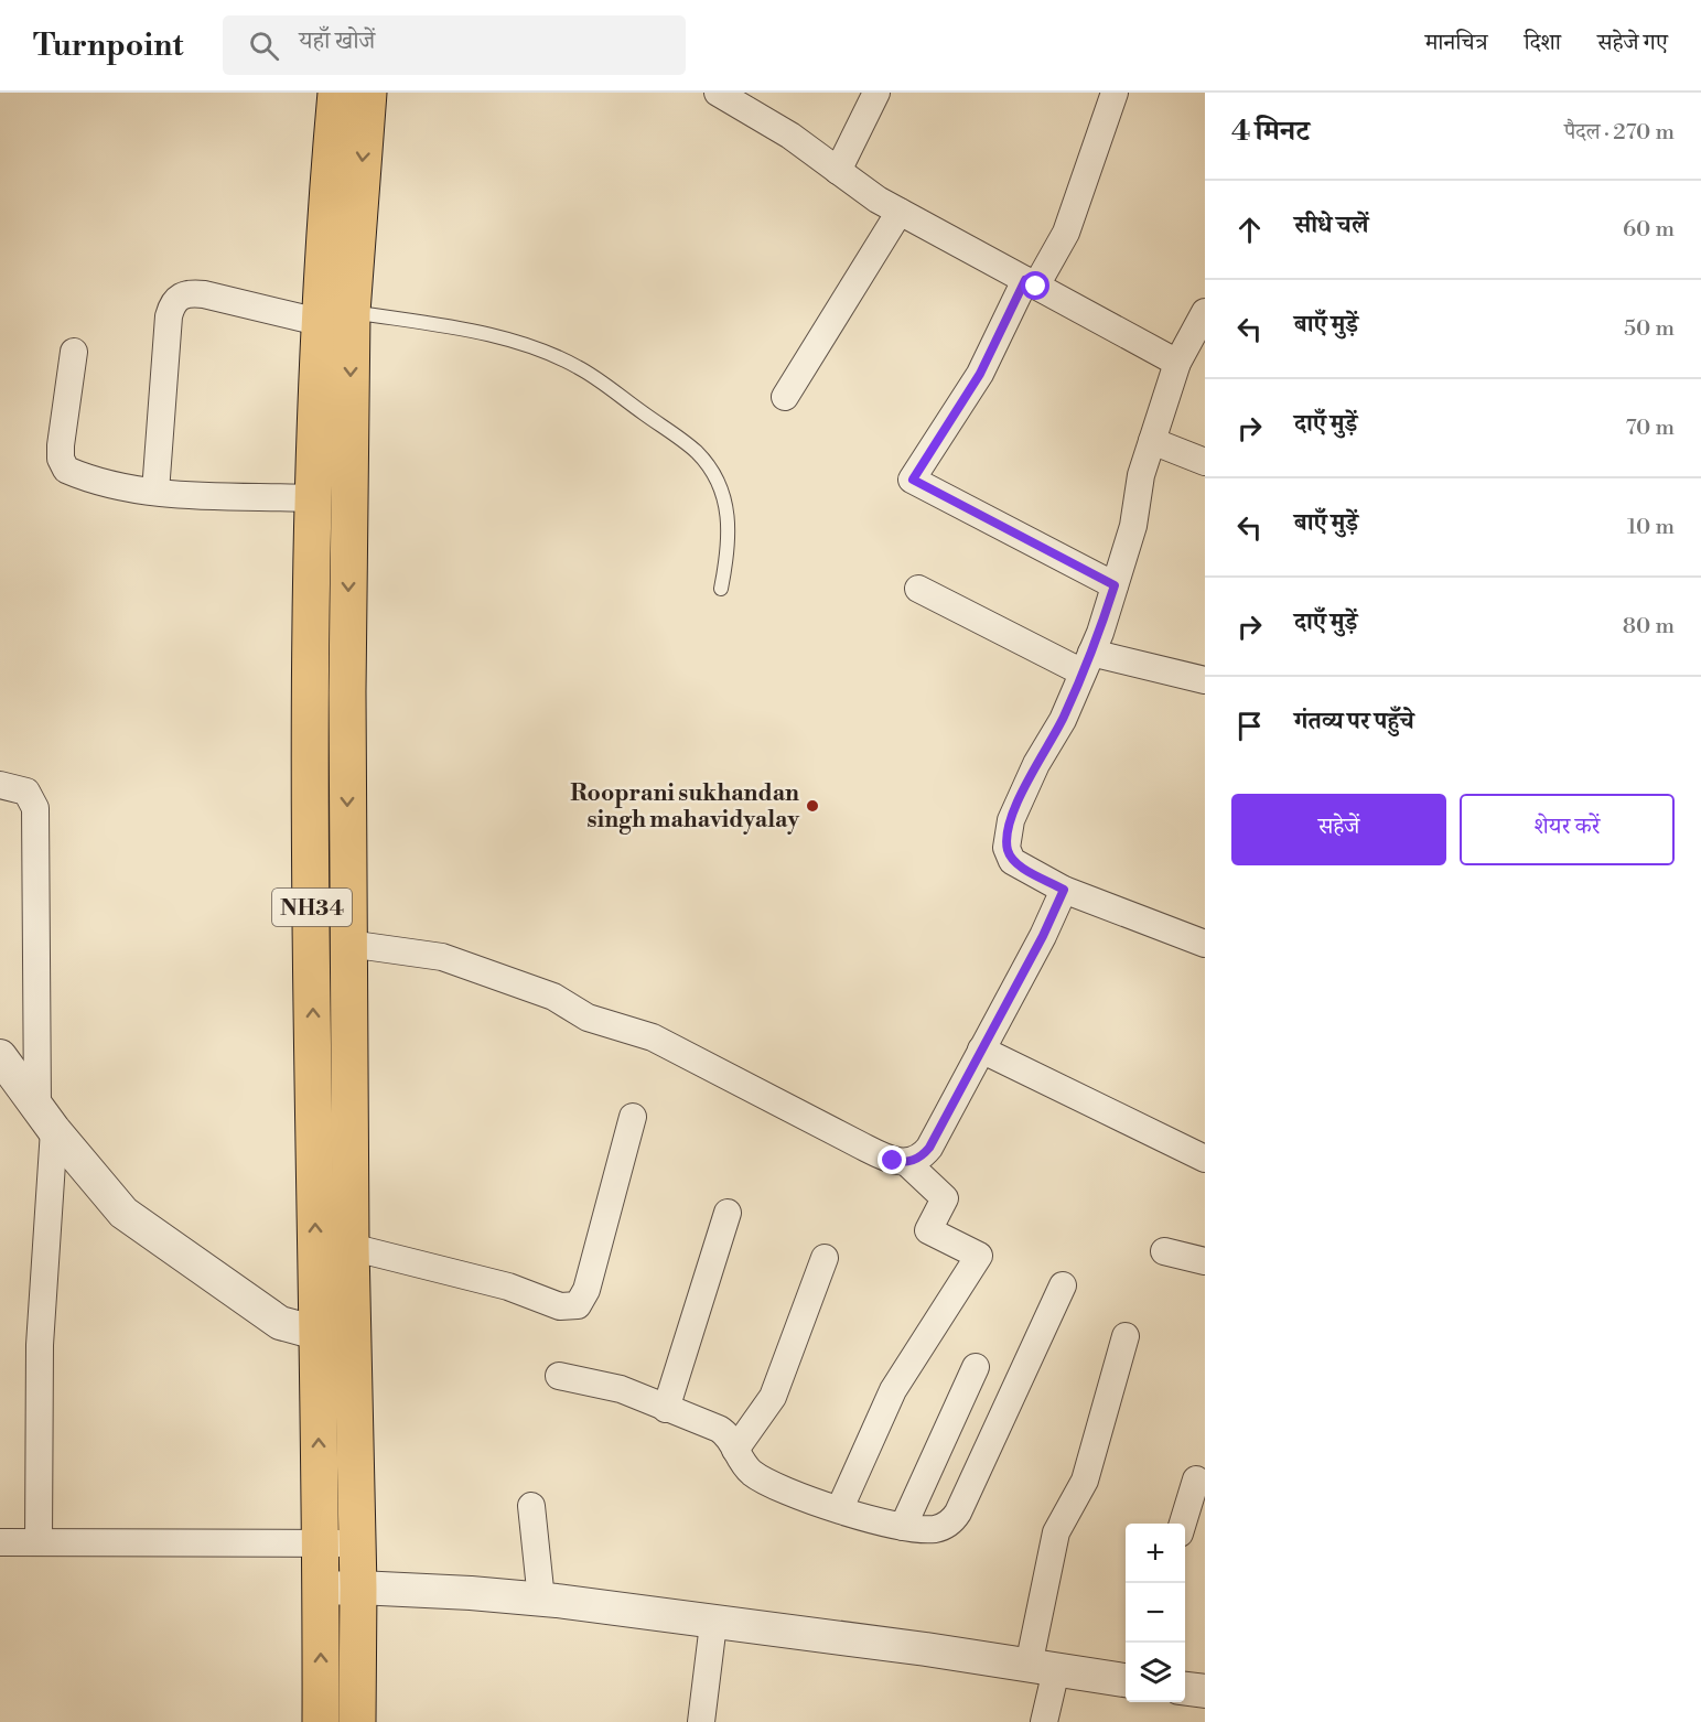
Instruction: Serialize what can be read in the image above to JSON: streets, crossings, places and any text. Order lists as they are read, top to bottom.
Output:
{
  "streets": {
    "highway": ["NH34"]
  },
  "places": ["Rooprani sukhandan singh mahavidyalay"],
  "page": {
    "header": "Turnpoint",
    "search": "यहाँ खोजें",
    "nav": ["मानचित्र", "दिशा", "सहेजे गए"],
    "heading": ["4 मिनट", "पैदल · 270 m"],
    "list": [
      ["सीधे चलें", "60 m"],
      ["बाएँ मुड़ें", "50 m"],
      ["दाएँ मुड़ें", "70 m"],
      ["बाएँ मुड़ें", "10 m"],
      ["दाएँ मुड़ें", "80 m"],
      "गंतव्य पर पहुँचे"
    ],
    "buttons": ["सहेजें", "शेयर करें"],
    "map_buttons": ["+", "−"]
  }
}
